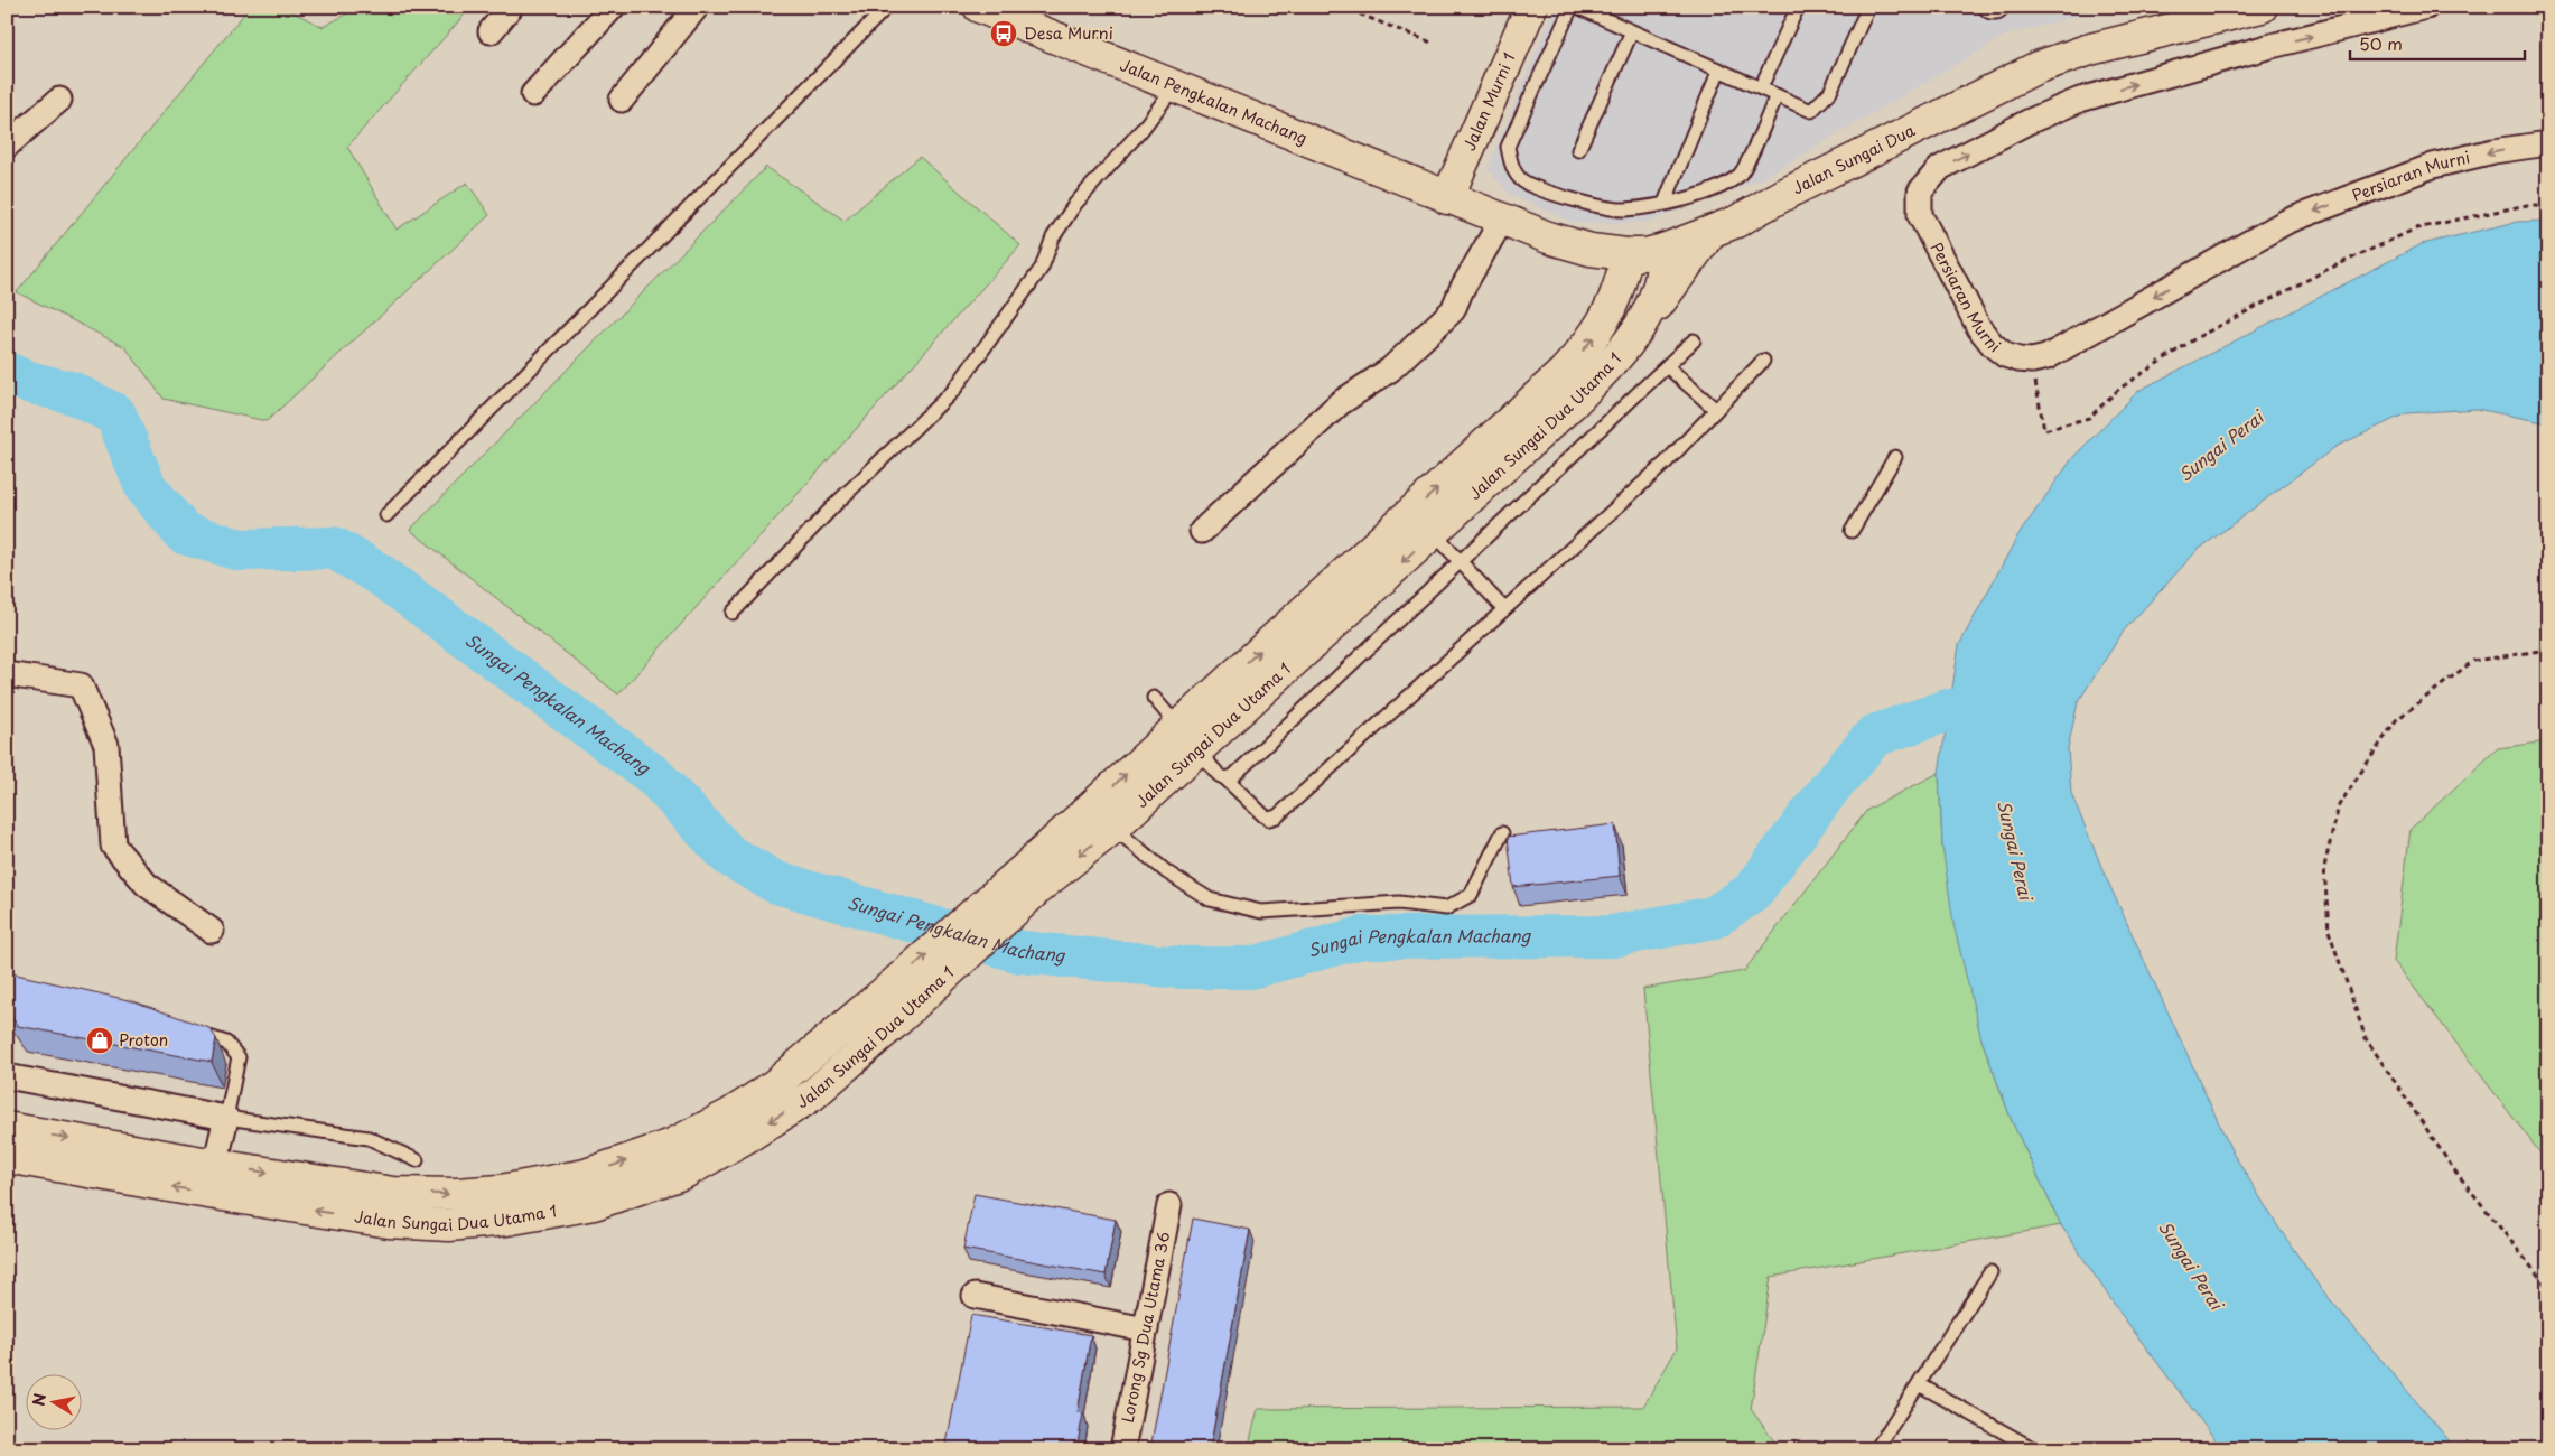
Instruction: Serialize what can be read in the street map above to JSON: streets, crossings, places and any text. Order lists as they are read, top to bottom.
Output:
{
  "streets": {
    "street": [
      "Jalan Pengkalan Machang",
      "Jalan Murni 1",
      "Jalan Sungai Dua",
      "Persiaran Murni",
      "Jalan Sungai Dua Utama 1",
      "Lorong Sg Dua Utama 36"
    ]
  },
  "crossings": [
    ["Jalan Pengkalan Machang", "Jalan Murni 1"],
    ["Jalan Pengkalan Machang", "Jalan Sungai Dua"],
    ["Jalan Murni 1", "Jalan Sungai Dua"],
    ["Jalan Sungai Dua", "Jalan Sungai Dua Utama 1"]
  ],
  "water": ["Sungai Perai", "Sungai Pengkalan Machang"],
  "places": {
    "bus stop": ["Desa Murni"],
    "shop": ["Proton"]
  },
  "scale_bar": "50 m",
  "north": "left"
}
